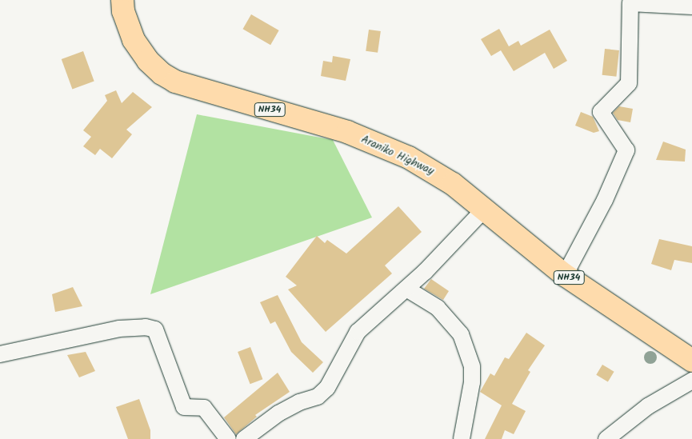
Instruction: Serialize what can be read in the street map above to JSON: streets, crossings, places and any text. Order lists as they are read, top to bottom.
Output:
{
  "streets": {
    "highway": ["NH34", "Araniko Highway"]
  }
}
